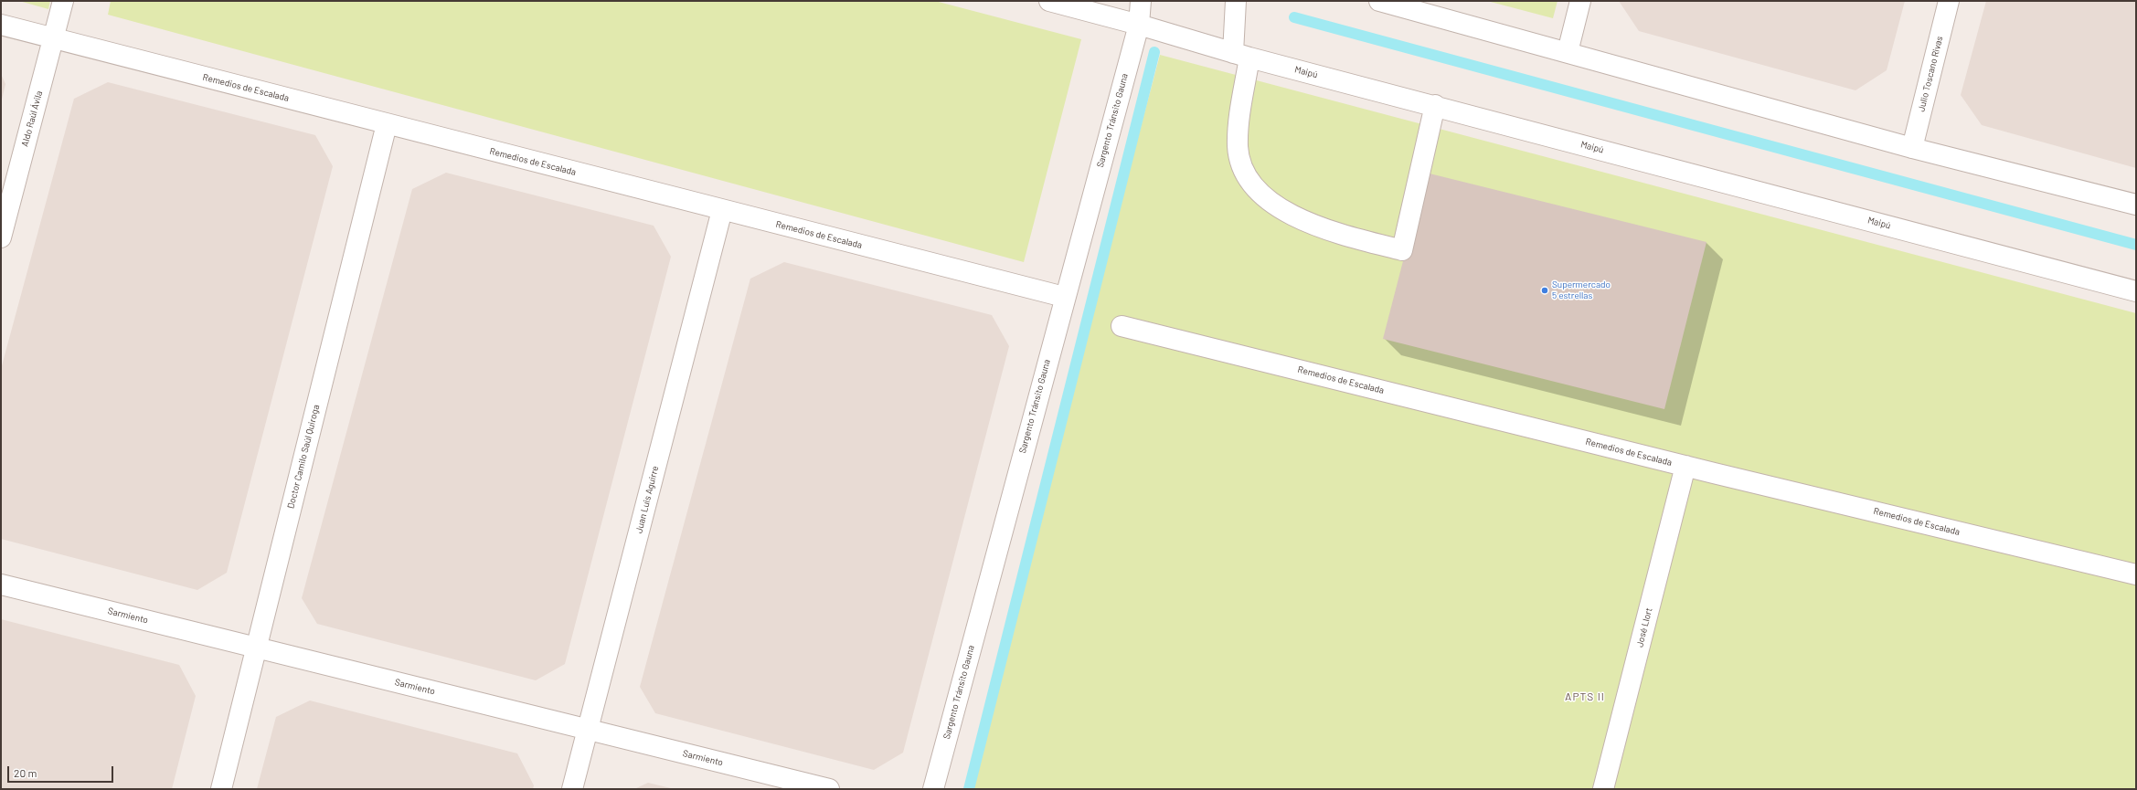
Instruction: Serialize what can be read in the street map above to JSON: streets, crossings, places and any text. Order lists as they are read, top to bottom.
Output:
{
  "streets": {
    "street": [
      "Maipú",
      "Julio Toscano Rivas",
      "Remedios de Escalada",
      "Aldo Raúl Ávila",
      "Sargento Tránsito Gauna",
      "Doctor Camilo Saúl Quiroga",
      "Juan Luis Aguirre",
      "Sarmiento",
      "José Llort"
    ]
  },
  "crossings": [
    ["Maipú", "Sargento Tránsito Gauna"],
    ["Remedios de Escalada", "Aldo Raúl Ávila"],
    ["Remedios de Escalada", "Sargento Tránsito Gauna"],
    ["Remedios de Escalada", "Doctor Camilo Saúl Quiroga"],
    ["Remedios de Escalada", "Juan Luis Aguirre"],
    ["Remedios de Escalada", "José Llort"],
    ["Doctor Camilo Saúl Quiroga", "Sarmiento"],
    ["Juan Luis Aguirre", "Sarmiento"]
  ],
  "districts": ["APTS II"],
  "places": ["Supermercado 5 estrellas"],
  "scale_bar": "20 m"
}
